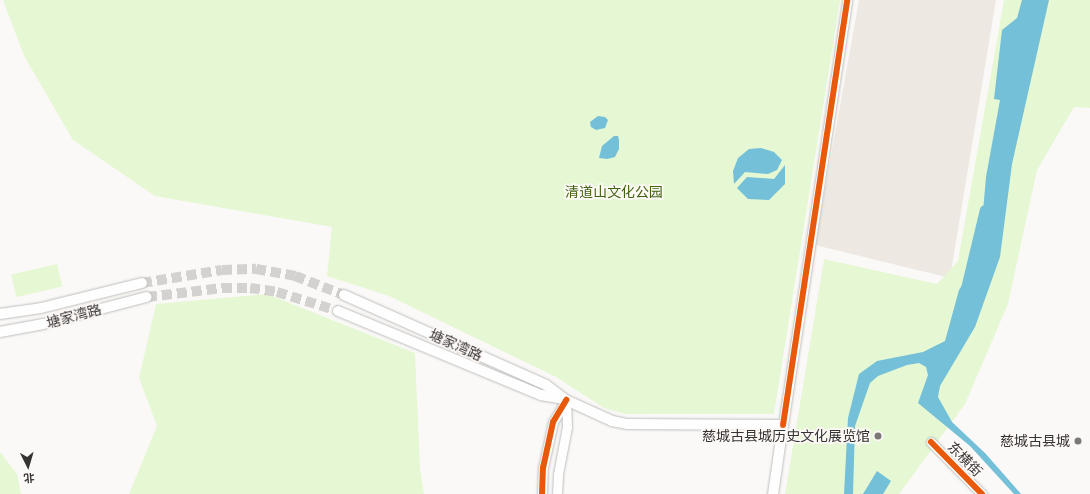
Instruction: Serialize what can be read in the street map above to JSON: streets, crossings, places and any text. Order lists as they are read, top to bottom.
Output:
{
  "streets": {
    "main road": ["塘家湾路"],
    "street": ["东横街"]
  },
  "parks": ["清道山文化公园"],
  "places": ["慈城古县城历史文化展览馆", "慈城古县城"],
  "north": "bottom"
}
